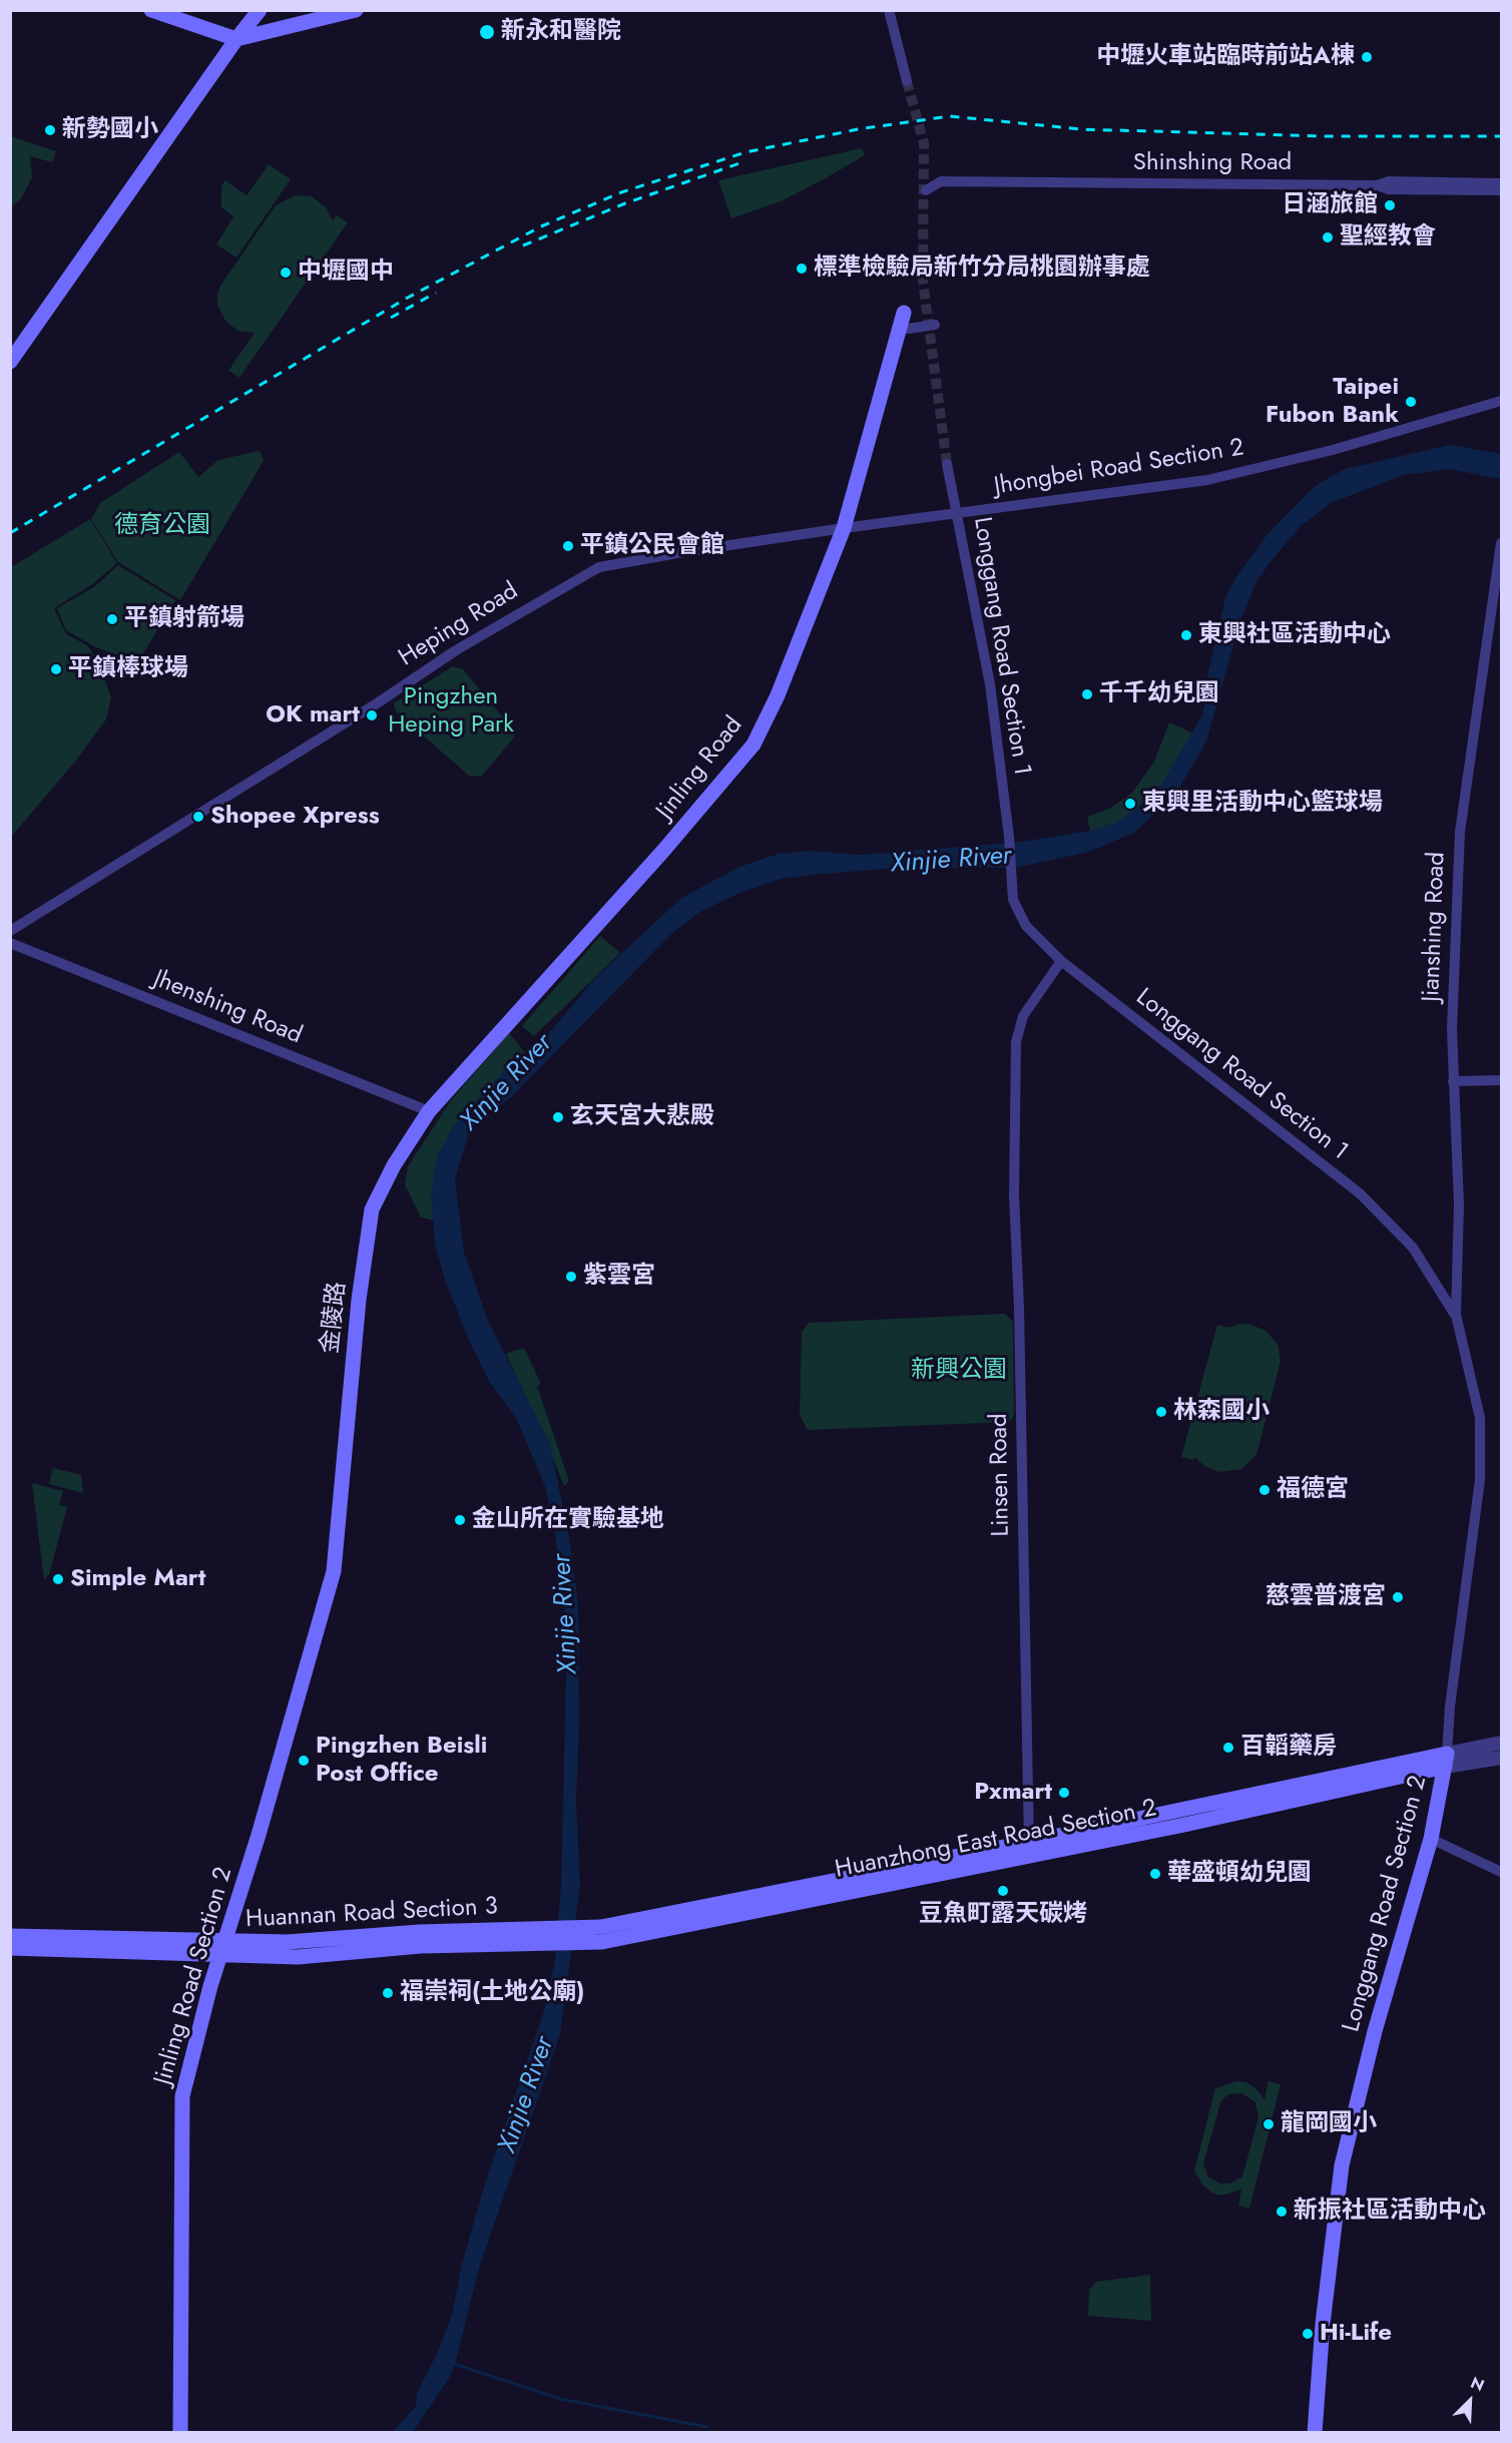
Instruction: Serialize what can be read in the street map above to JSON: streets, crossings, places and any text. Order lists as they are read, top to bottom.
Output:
{
  "streets": {
    "main road": [
      "Jinling Road",
      "金陵路",
      "Huanzhong East Road Section 2",
      "Longgang Road Section 2",
      "Huannan Road Section 3",
      "Jinling Road Section 2"
    ],
    "street": [
      "Shinshing Road",
      "Jhongbei Road Section 2",
      "Heping Road",
      "Longgang Road Section 1",
      "Jianshing Road",
      "Jhenshing Road",
      "Linsen Road"
    ]
  },
  "crossings": [
    ["Jhongbei Road Section 2", "Heping Road"],
    ["Jhongbei Road Section 2", "Longgang Road Section 1"],
    ["Jhongbei Road Section 2", "Jinling Road"],
    ["Heping Road", "Jinling Road"],
    ["Longgang Road Section 1", "Jianshing Road"],
    ["Longgang Road Section 1", "Linsen Road"],
    ["Longgang Road Section 1", "Longgang Road Section 2"],
    ["Jinling Road", "Jhenshing Road"],
    ["Jinling Road", "金陵路"],
    ["Jianshing Road", "Longgang Road Section 2"],
    ["Jhenshing Road", "金陵路"],
    ["金陵路", "Jinling Road Section 2"],
    ["Linsen Road", "Huanzhong East Road Section 2"],
    ["Huanzhong East Road Section 2", "Longgang Road Section 2"],
    ["Huanzhong East Road Section 2", "Huannan Road Section 3"],
    ["Huannan Road Section 3", "Jinling Road Section 2"]
  ],
  "water": ["Xinjie River"],
  "parks": ["德育公園", "Pingzhen Heping Park", "新興公園"],
  "places": [
    "新永和醫院",
    "中壢火車站臨時前站A棟",
    "新勢國小",
    "日涵旅館",
    "聖經教會",
    "標準檢驗局新竹分局桃園辦事處",
    "中壢國中",
    "Taipei Fubon Bank",
    "平鎮公民會館",
    "平鎮射箭場",
    "東興社區活動中心",
    "平鎮棒球場",
    "千千幼兒園",
    "OK mart",
    "東興里活動中心籃球場",
    "Shopee Xpress",
    "玄天宮大悲殿",
    "紫雲宮",
    "林森國小",
    "福德宮",
    "金山所在實驗基地",
    "Simple Mart",
    "慈雲普渡宮",
    "百韜藥房",
    "Pingzhen Beisli Post Office",
    "Pxmart",
    "華盛頓幼兒園",
    "豆魚町露天碳烤",
    "福崇祠(土地公廟)",
    "龍岡國小",
    "新振社區活動中心",
    "Hi-Life"
  ],
  "north": "top right"
}
